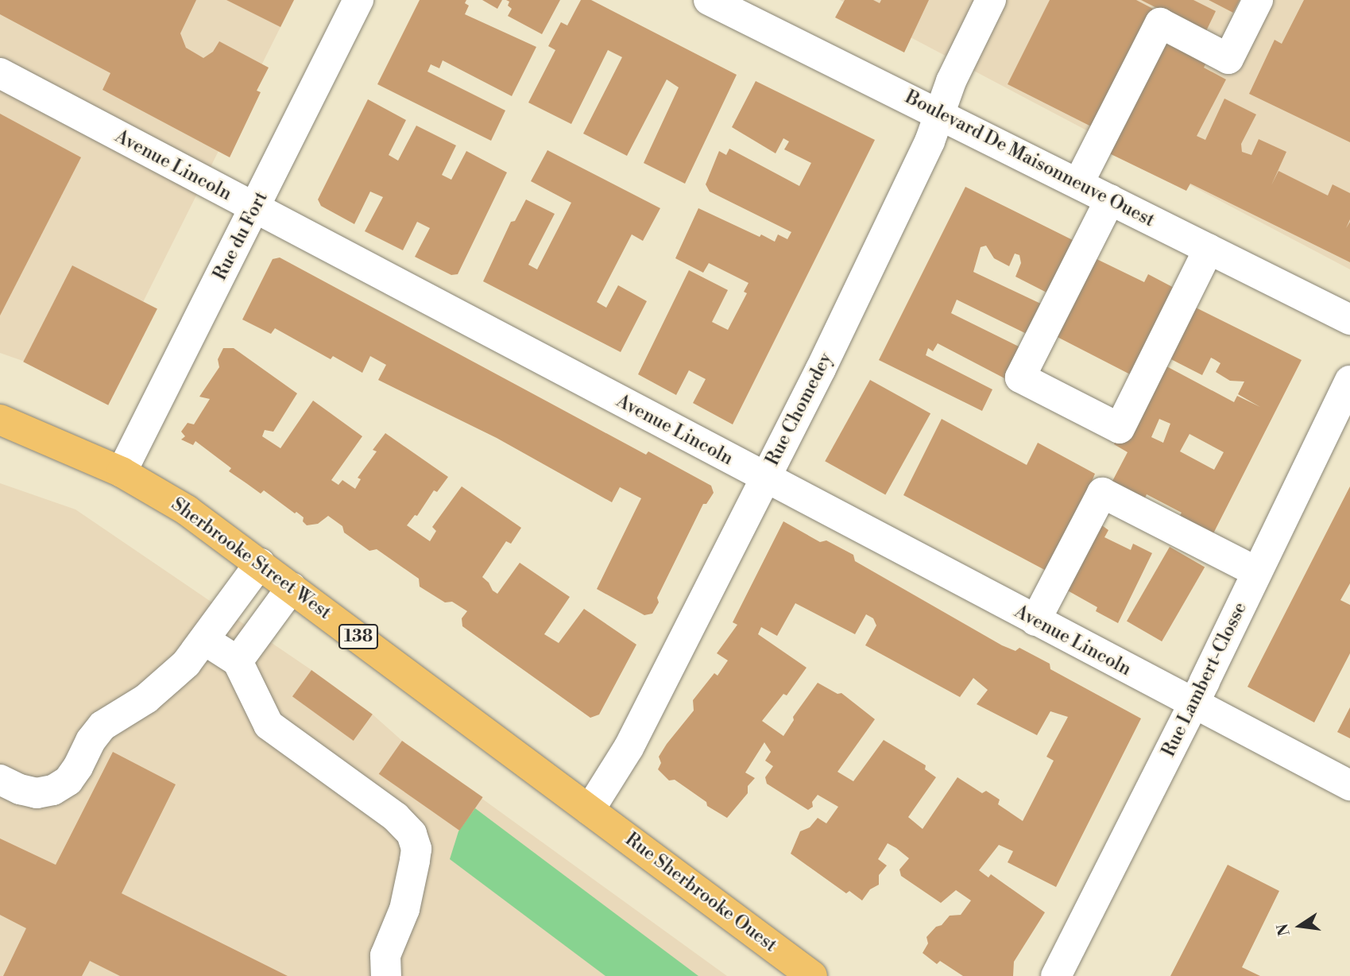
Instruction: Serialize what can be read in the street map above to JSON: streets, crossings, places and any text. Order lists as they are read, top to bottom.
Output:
{
  "streets": {
    "main road": ["Sherbrooke Street West", "138", "Rue Sherbrooke Ouest"],
    "street": [
      "Boulevard De Maisonneuve Ouest",
      "Avenue Lincoln",
      "Rue du Fort",
      "Rue Chomedey",
      "Rue Lambert-Closse"
    ]
  },
  "crossings": [
    ["Boulevard De Maisonneuve Ouest", "Rue Chomedey"],
    ["Avenue Lincoln", "Rue du Fort"],
    ["Avenue Lincoln", "Rue Chomedey"],
    ["Avenue Lincoln", "Rue Lambert-Closse"],
    ["Rue du Fort", "Sherbrooke Street West"],
    ["Rue Chomedey", "Sherbrooke Street West"],
    ["Rue Chomedey", "Rue Sherbrooke Ouest"],
    ["Sherbrooke Street West", "Rue Sherbrooke Ouest"]
  ],
  "north": "left"
}
